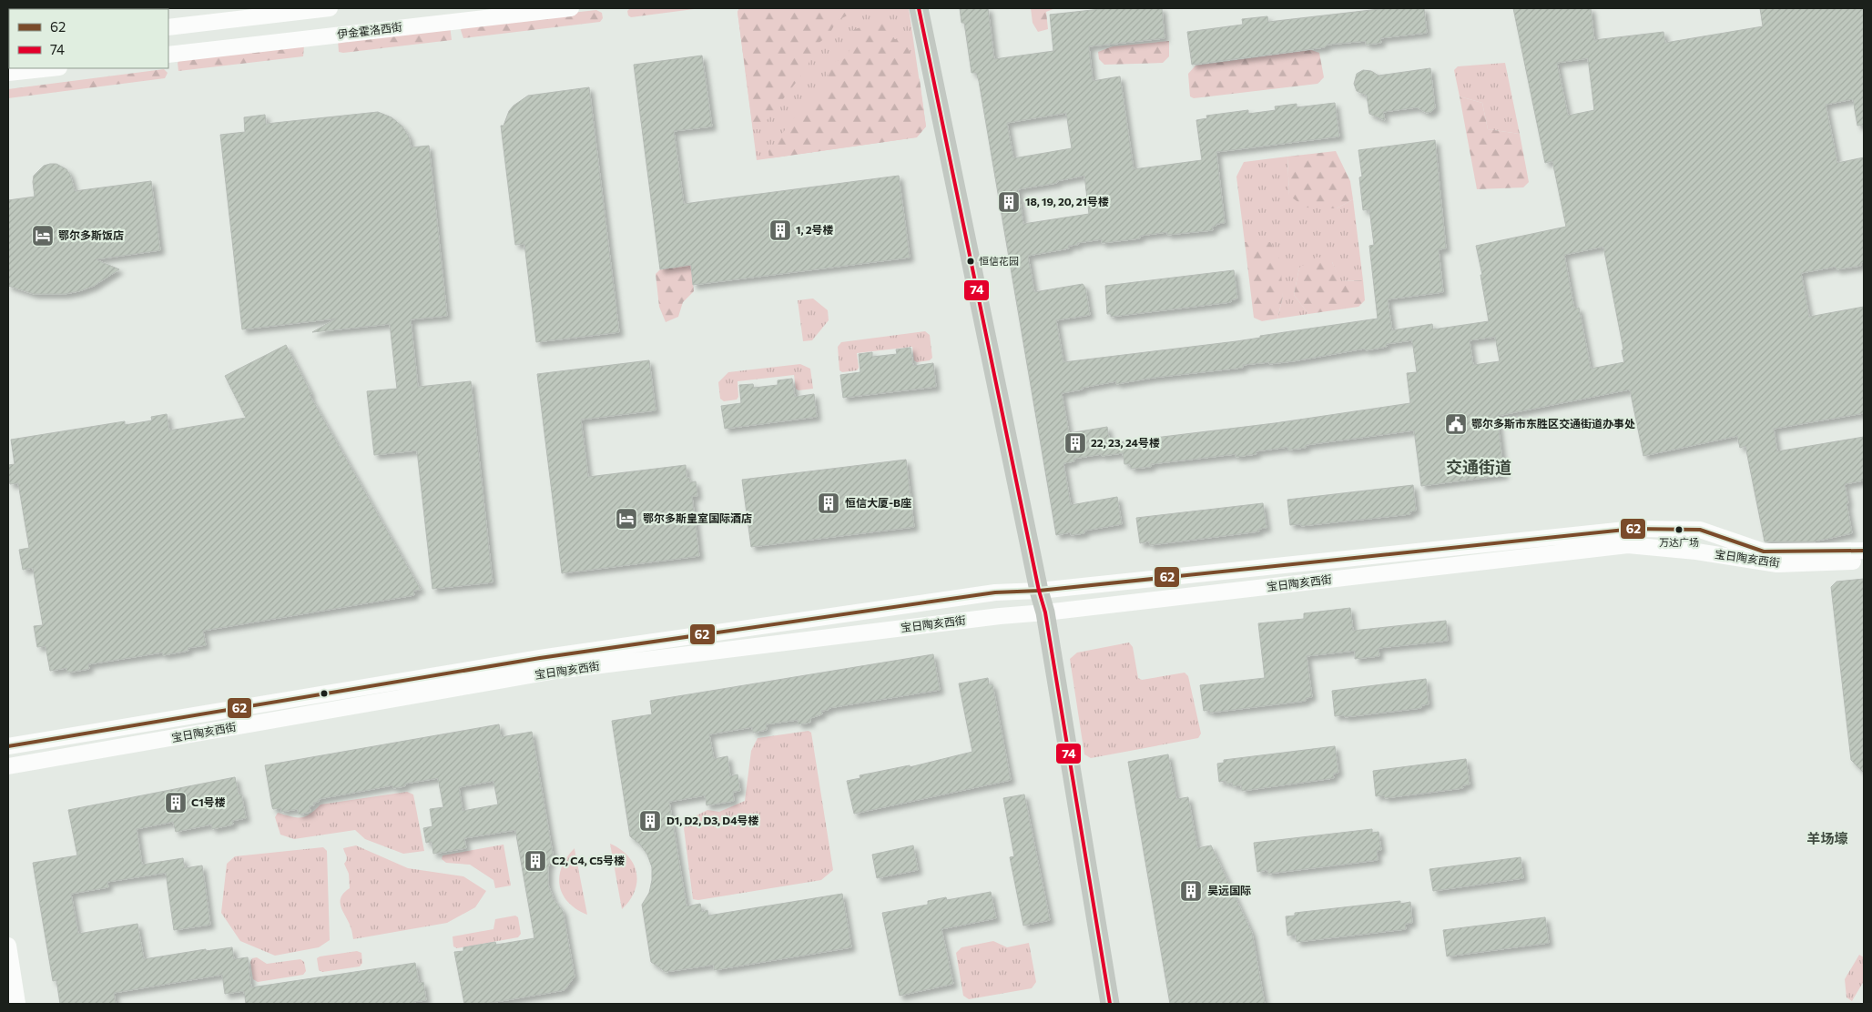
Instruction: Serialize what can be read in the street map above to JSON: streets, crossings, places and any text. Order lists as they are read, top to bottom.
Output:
{
  "streets": {
    "street": ["伊金霍洛西街", "宝日陶亥西街"]
  },
  "districts": ["交通街道", "羊场壕"],
  "places": {
    "building": [
      "18, 19, 20, 21号楼",
      "1, 2号楼",
      "22, 23, 24号楼",
      "恒信大厦-B座",
      "C1号楼",
      "D1, D2, D3, D4号楼",
      "C2, C4, C5号楼",
      "昊远国际"
    ],
    "hotel": ["鄂尔多斯饭店", "鄂尔多斯皇室国际酒店"],
    "other": ["恒信花园", "万达广场"],
    "public building": ["鄂尔多斯市东胜区交通街道办事处"]
  },
  "lines": ["transit line 74", "transit line 62"],
  "legend": ["62", "74"]
}
